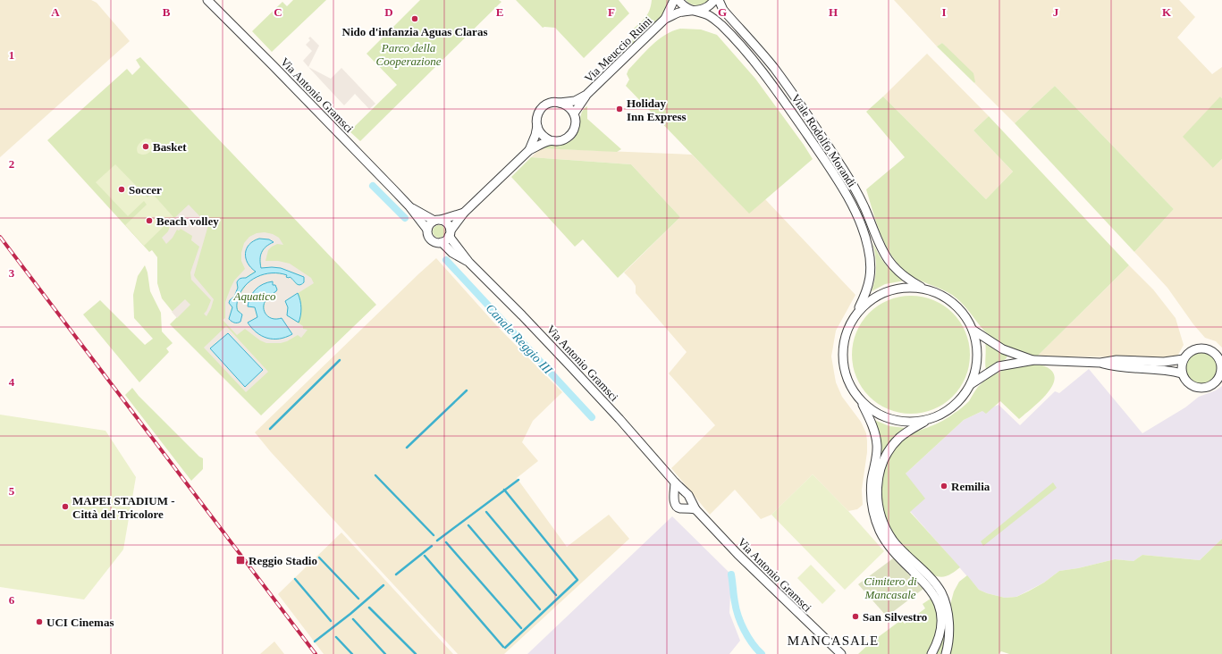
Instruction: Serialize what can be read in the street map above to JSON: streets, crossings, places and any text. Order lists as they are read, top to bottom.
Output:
{
  "streets": {
    "street": ["Via Meuccio Ruini", "Via Antonio Gramsci", "Viale Rodolfo Morandi"]
  },
  "crossings": [
    ["Via Meuccio Ruini", "Via Antonio Gramsci"],
    ["Via Meuccio Ruini", "Viale Rodolfo Morandi"]
  ],
  "districts": ["MANCASALE"],
  "water": ["Canale Reggio III"],
  "parks": ["Parco della Cooperazione", "Aquatico", "Cimitero di Mancasale"],
  "places": {
    "other": [
      "Nido d'infanzia Aguas Claras",
      "Holiday Inn Express",
      "Basket",
      "Soccer",
      "Beach volley",
      "Remilia",
      "MAPEI STADIUM - Città del Tricolore",
      "San Silvestro",
      "UCI Cinemas"
    ],
    "transit": ["Reggio Stadio"]
  },
  "grid": {
    "columns": [
      "A",
      "B",
      "C",
      "D",
      "E",
      "F",
      "G",
      "H",
      "I",
      "J",
      "K"
    ],
    "rows": [
      "1",
      "2",
      "3",
      "4",
      "5",
      "6"
    ]
  }
}
